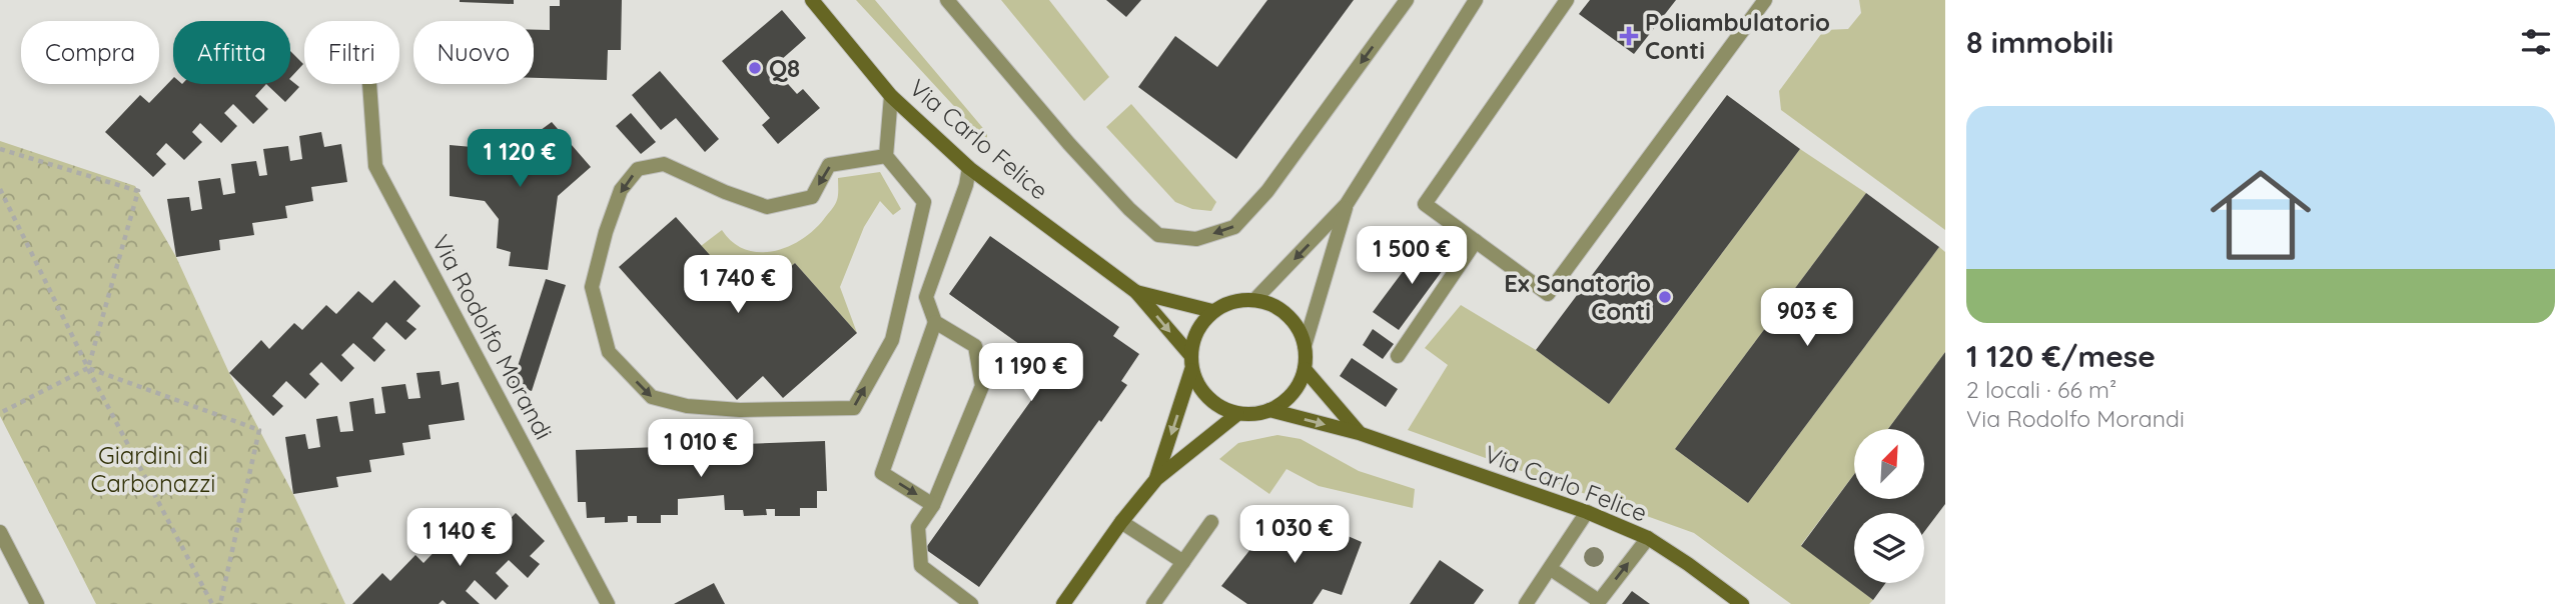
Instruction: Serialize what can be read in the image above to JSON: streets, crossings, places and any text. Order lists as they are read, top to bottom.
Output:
{
  "streets": {
    "main road": ["Via Carlo Felice"],
    "street": ["Via Rodolfo Morandi"]
  },
  "parks": ["Giardini di Carbonazzi"],
  "places": {
    "health": ["Poliambulatorio Conti"],
    "other": ["Q8", "Ex Sanatorio Conti"]
  },
  "north": "top right",
  "page": {
    "heading": "8 immobili",
    "chip": [
      "Compra",
      "Affitta",
      "Filtri",
      "Nuovo"
    ],
    "list": [
      {
        "name": "1 120 €/mese",
        "note": "2 locali · 66 m² · Via Rodolfo Morandi"
      }
    ],
    "price": [
      "1 120 €",
      "1 500 €",
      "1 740 €",
      "903 €",
      "1 190 €",
      "1 010 €",
      "1 030 €",
      "1 140 €"
    ]
  }
}
